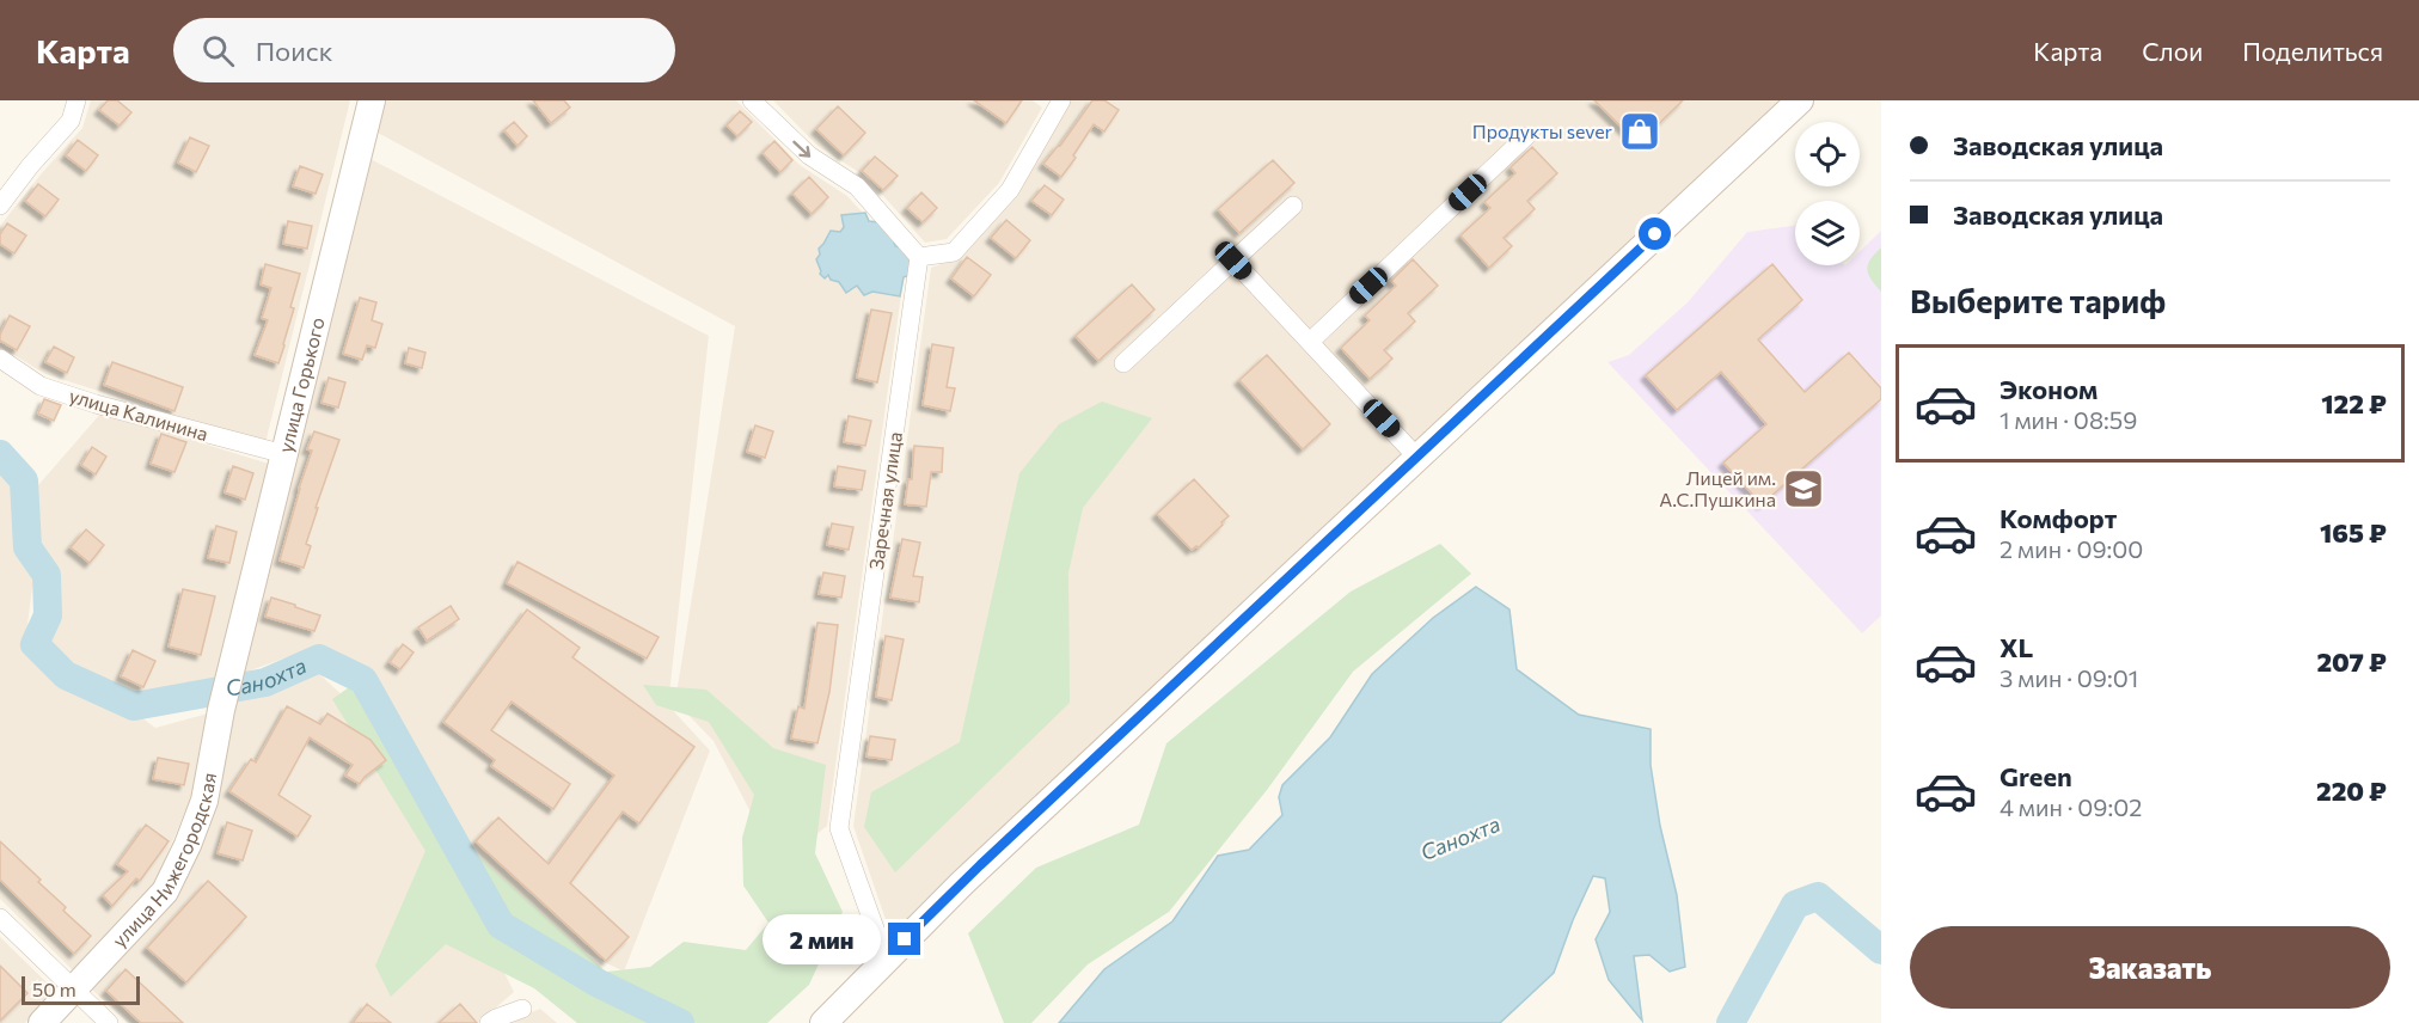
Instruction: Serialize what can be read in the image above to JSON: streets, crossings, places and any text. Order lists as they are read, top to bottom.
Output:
{
  "streets": {
    "main road": ["улица Горького", "улица Нижегородская"],
    "street": ["улица Калинина", "Заречная улица"]
  },
  "crossings": [
    ["улица Горького", "улица Калинина"],
    ["улица Горького", "улица Нижегородская"]
  ],
  "water": ["Санохта"],
  "places": {
    "shop": ["Продукты sever"],
    "school or university": ["Лицей им. А.С.Пушкина"]
  },
  "scale_bar": "50 m",
  "page": {
    "header": "Карта",
    "search": "Поиск",
    "nav": ["Карта", "Слои", "Поделиться"],
    "banner": ["Заводская улица", "Заводская улица"],
    "heading": "Выберите тариф",
    "list": [
      {
        "name": "Эконом",
        "note": "1 мин · 08:59",
        "value": "122 ₽"
      },
      {
        "name": "Комфорт",
        "note": "2 мин · 09:00",
        "value": "165 ₽"
      },
      {
        "name": "XL",
        "note": "3 мин · 09:01",
        "value": "207 ₽"
      },
      {
        "name": "Green",
        "note": "4 мин · 09:02",
        "value": "220 ₽"
      }
    ],
    "buttons": "Заказать",
    "bubble": "2 мин",
    "scale": "50 m"
  }
}
